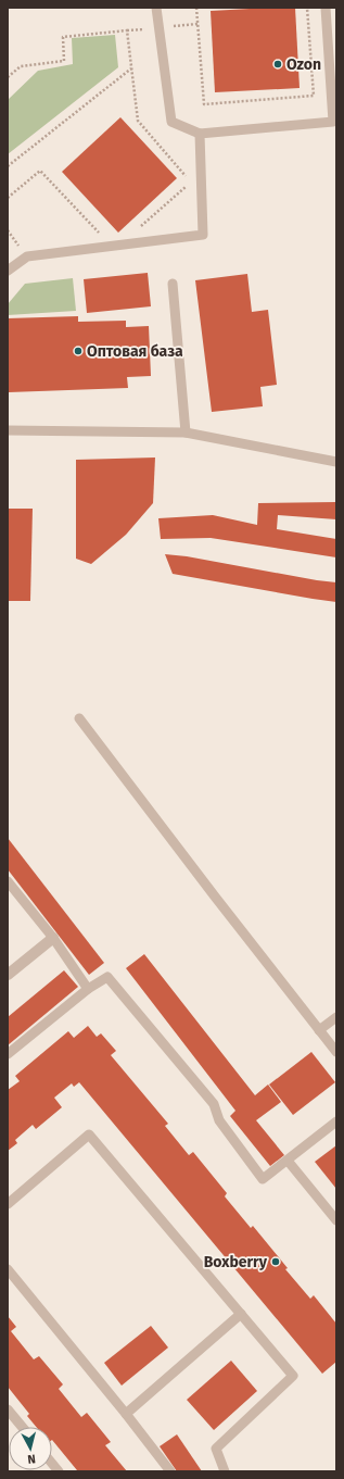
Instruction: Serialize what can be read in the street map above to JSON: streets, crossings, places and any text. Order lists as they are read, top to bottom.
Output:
{
  "places": ["Ozon", "Оптовая база", "Boxberry"],
  "north": "bottom"
}
